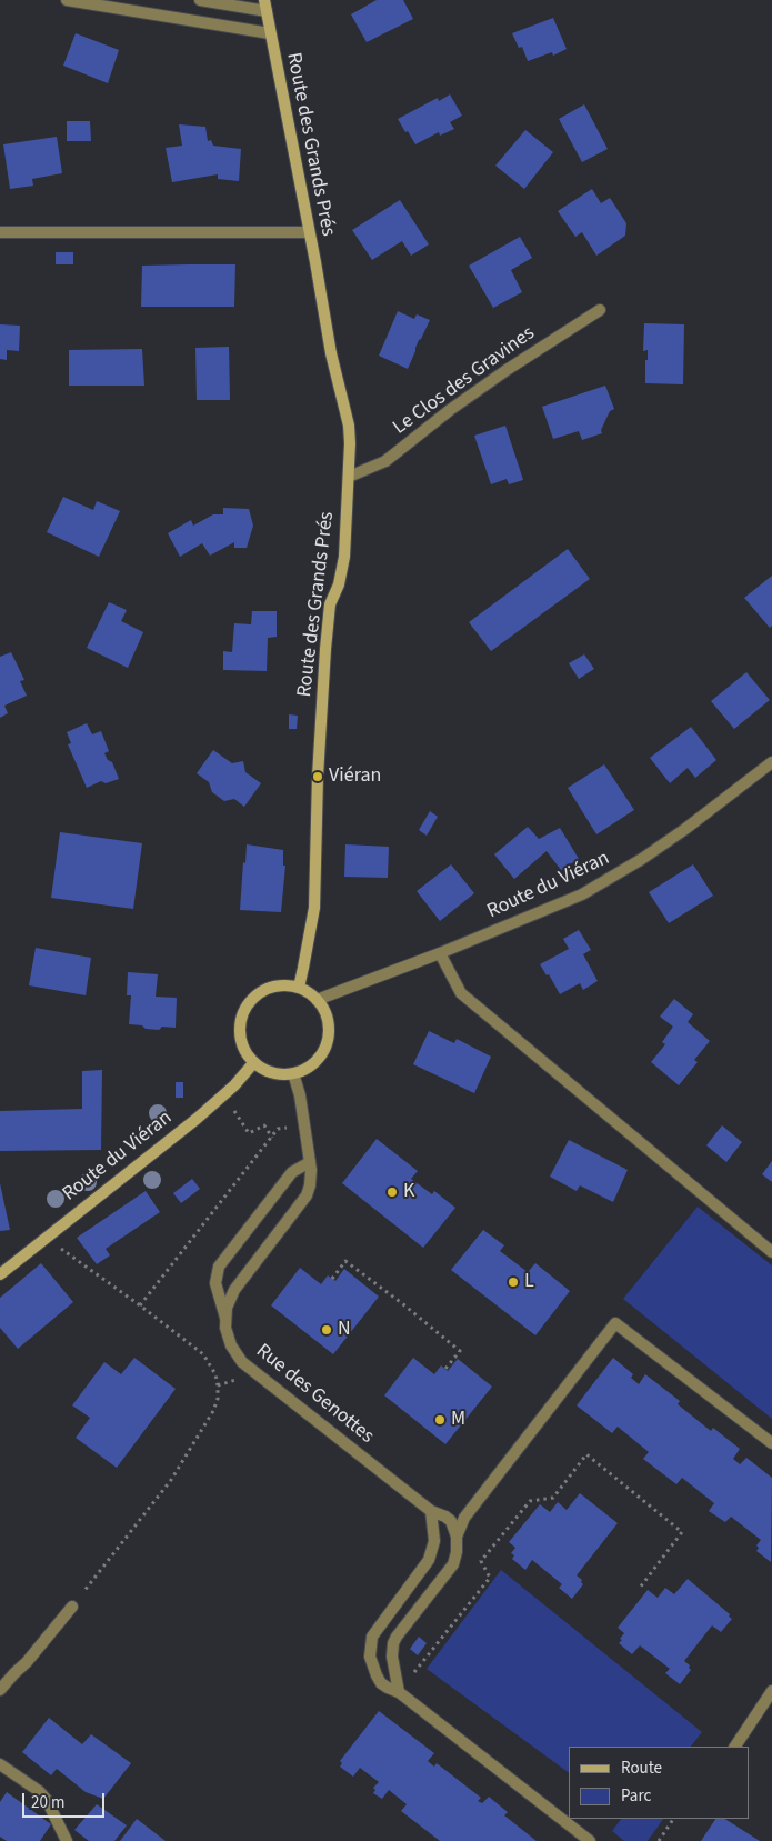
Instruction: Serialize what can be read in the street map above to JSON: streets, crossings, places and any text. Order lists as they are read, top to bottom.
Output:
{
  "streets": {
    "street": [
      "Route des Grands Prés",
      "Le Clos des Gravines",
      "Route du Viéran",
      "Rue des Genottes"
    ]
  },
  "crossings": [
    ["Route des Grands Prés", "Le Clos des Gravines"],
    ["Route des Grands Prés", "Route du Viéran"],
    ["Route des Grands Prés", "Rue des Genottes"],
    ["Route du Viéran", "Rue des Genottes"]
  ],
  "places": [
    "Viéran",
    "K",
    "L",
    "N",
    "M"
  ],
  "legend": ["Route", "Parc"],
  "scale_bar": "20 m"
}
